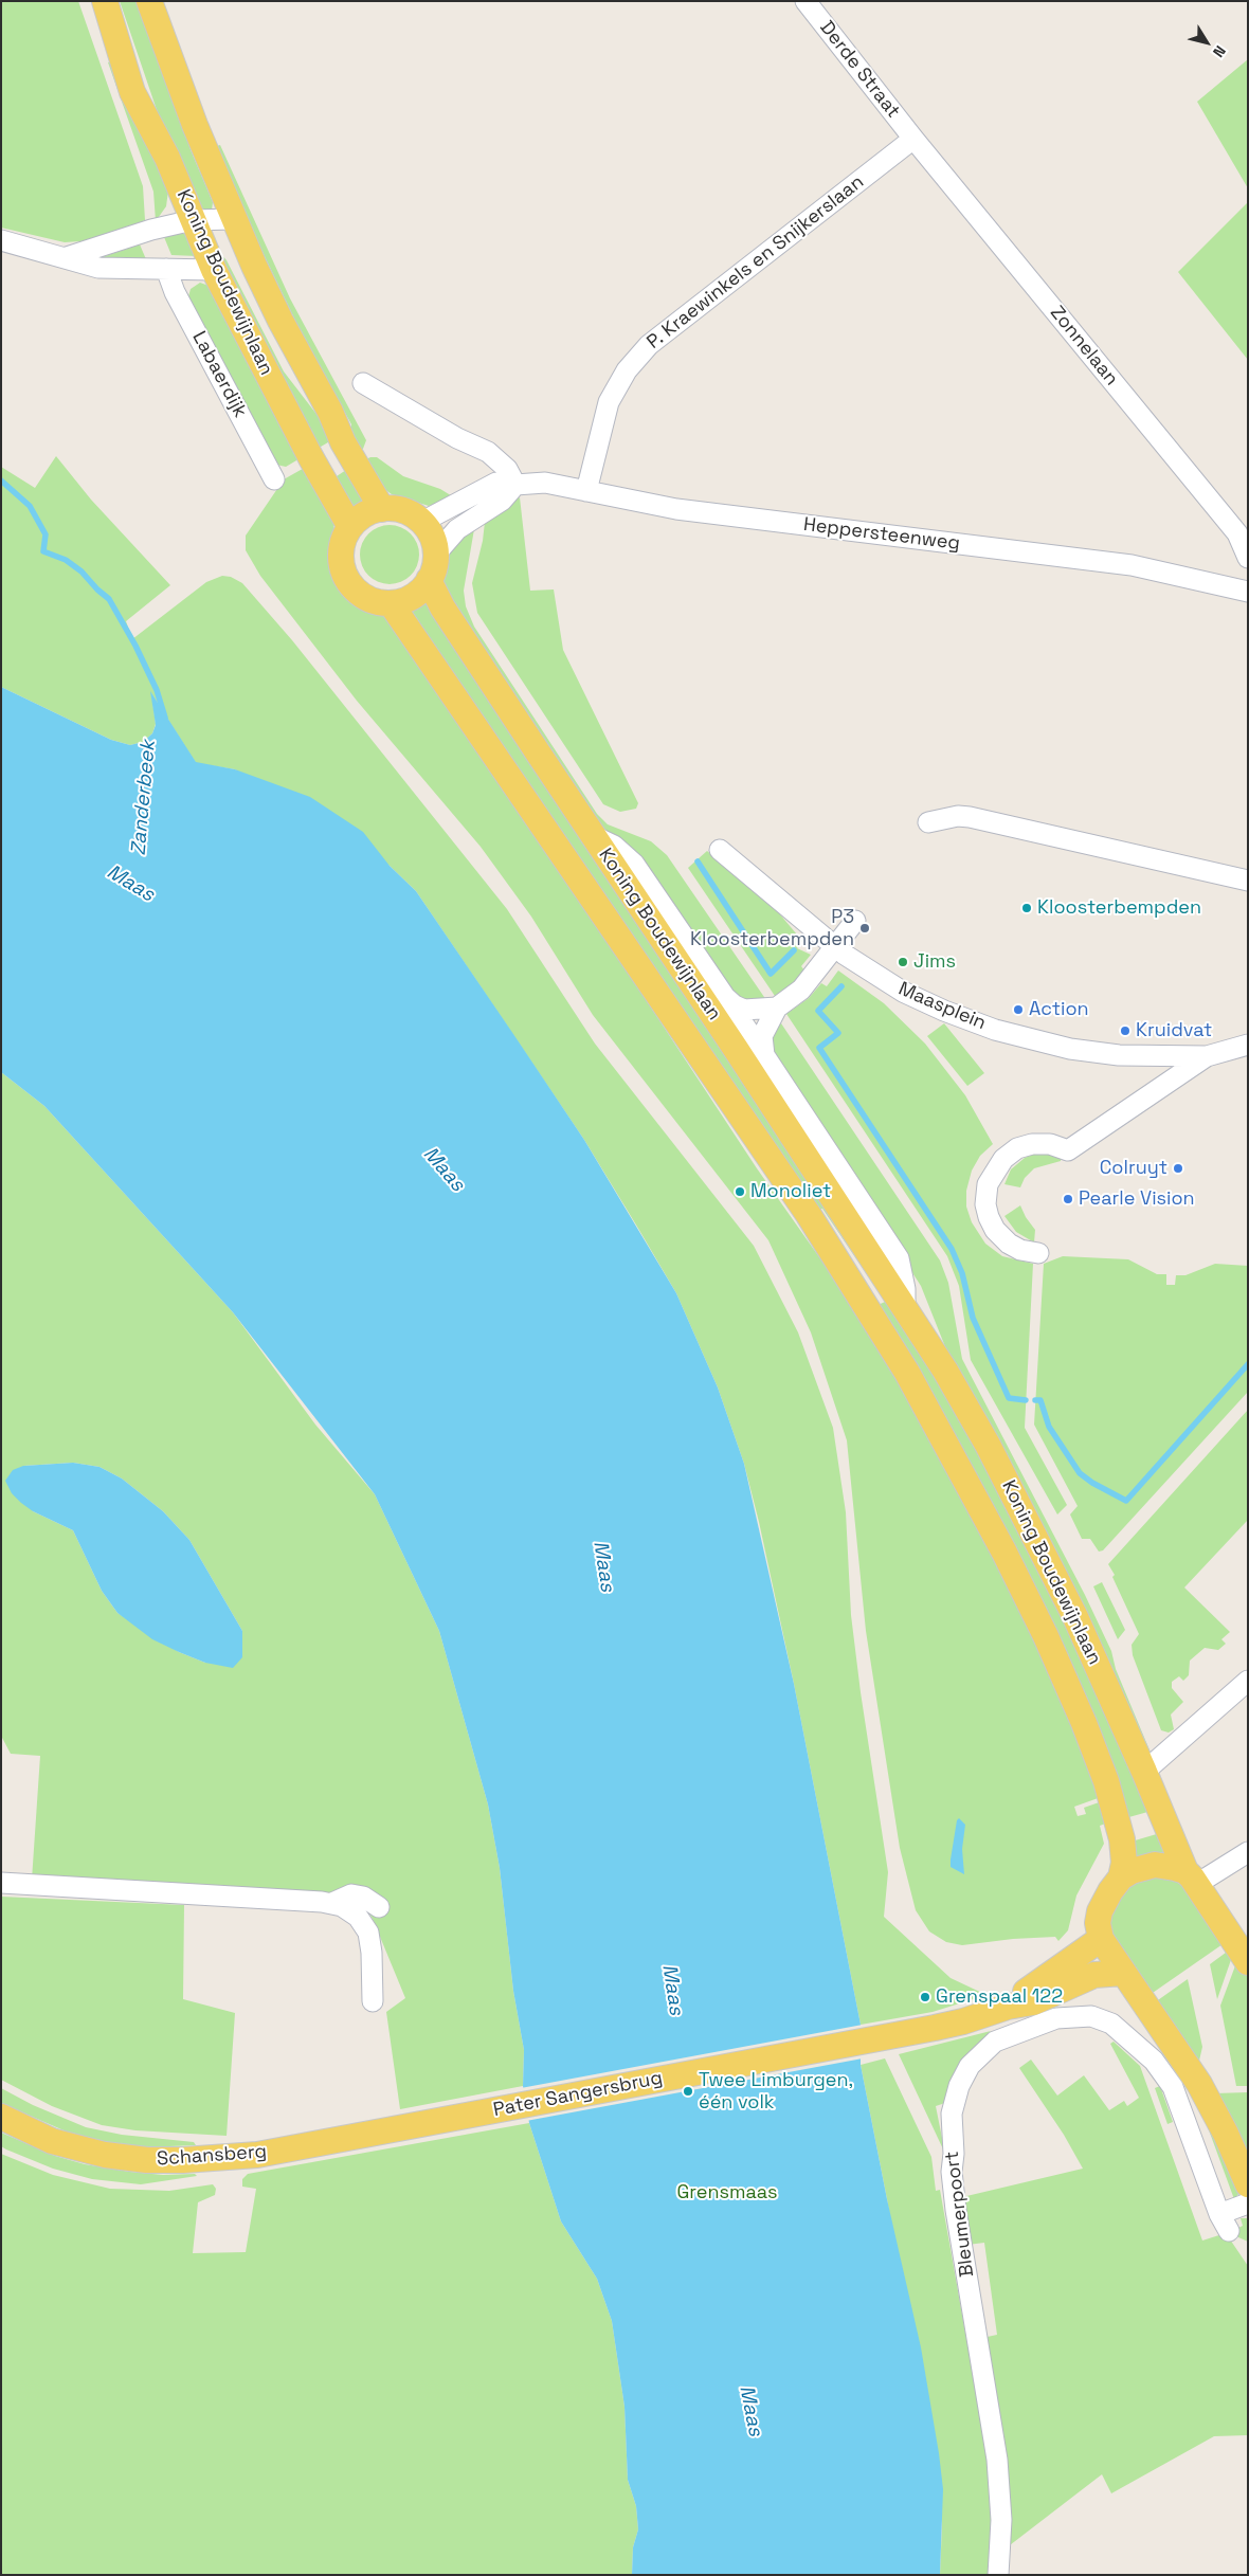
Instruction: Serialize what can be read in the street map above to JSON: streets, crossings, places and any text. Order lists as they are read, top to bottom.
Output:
{
  "streets": {
    "main road": ["Koning Boudewijnlaan", "Pater Sangersbrug", "Schansberg"],
    "street": [
      "Derde Straat",
      "P. Kraewinkels en Snijkerslaan",
      "Zonnelaan",
      "Labaerdijk",
      "Heppersteenweg",
      "Maasplein",
      "Bleumerpoort"
    ]
  },
  "crossings": [
    ["Derde Straat", "P. Kraewinkels en Snijkerslaan"],
    ["Derde Straat", "Zonnelaan"],
    ["P. Kraewinkels en Snijkerslaan", "Zonnelaan"],
    ["P. Kraewinkels en Snijkerslaan", "Heppersteenweg"],
    ["Koning Boudewijnlaan", "Heppersteenweg"],
    ["Pater Sangersbrug", "Schansberg"]
  ],
  "water": ["Zanderbeek", "Maas"],
  "parks": ["Grensmaas"],
  "places": [
    "Kloosterbempden",
    "P3 Kloosterbempden",
    "Jims",
    "Action",
    "Kruidvat",
    "Colruyt",
    "Monoliet",
    "Pearle Vision",
    "Grenspaal 122",
    "Twee Limburgen, één volk"
  ],
  "north": "bottom right"
}
